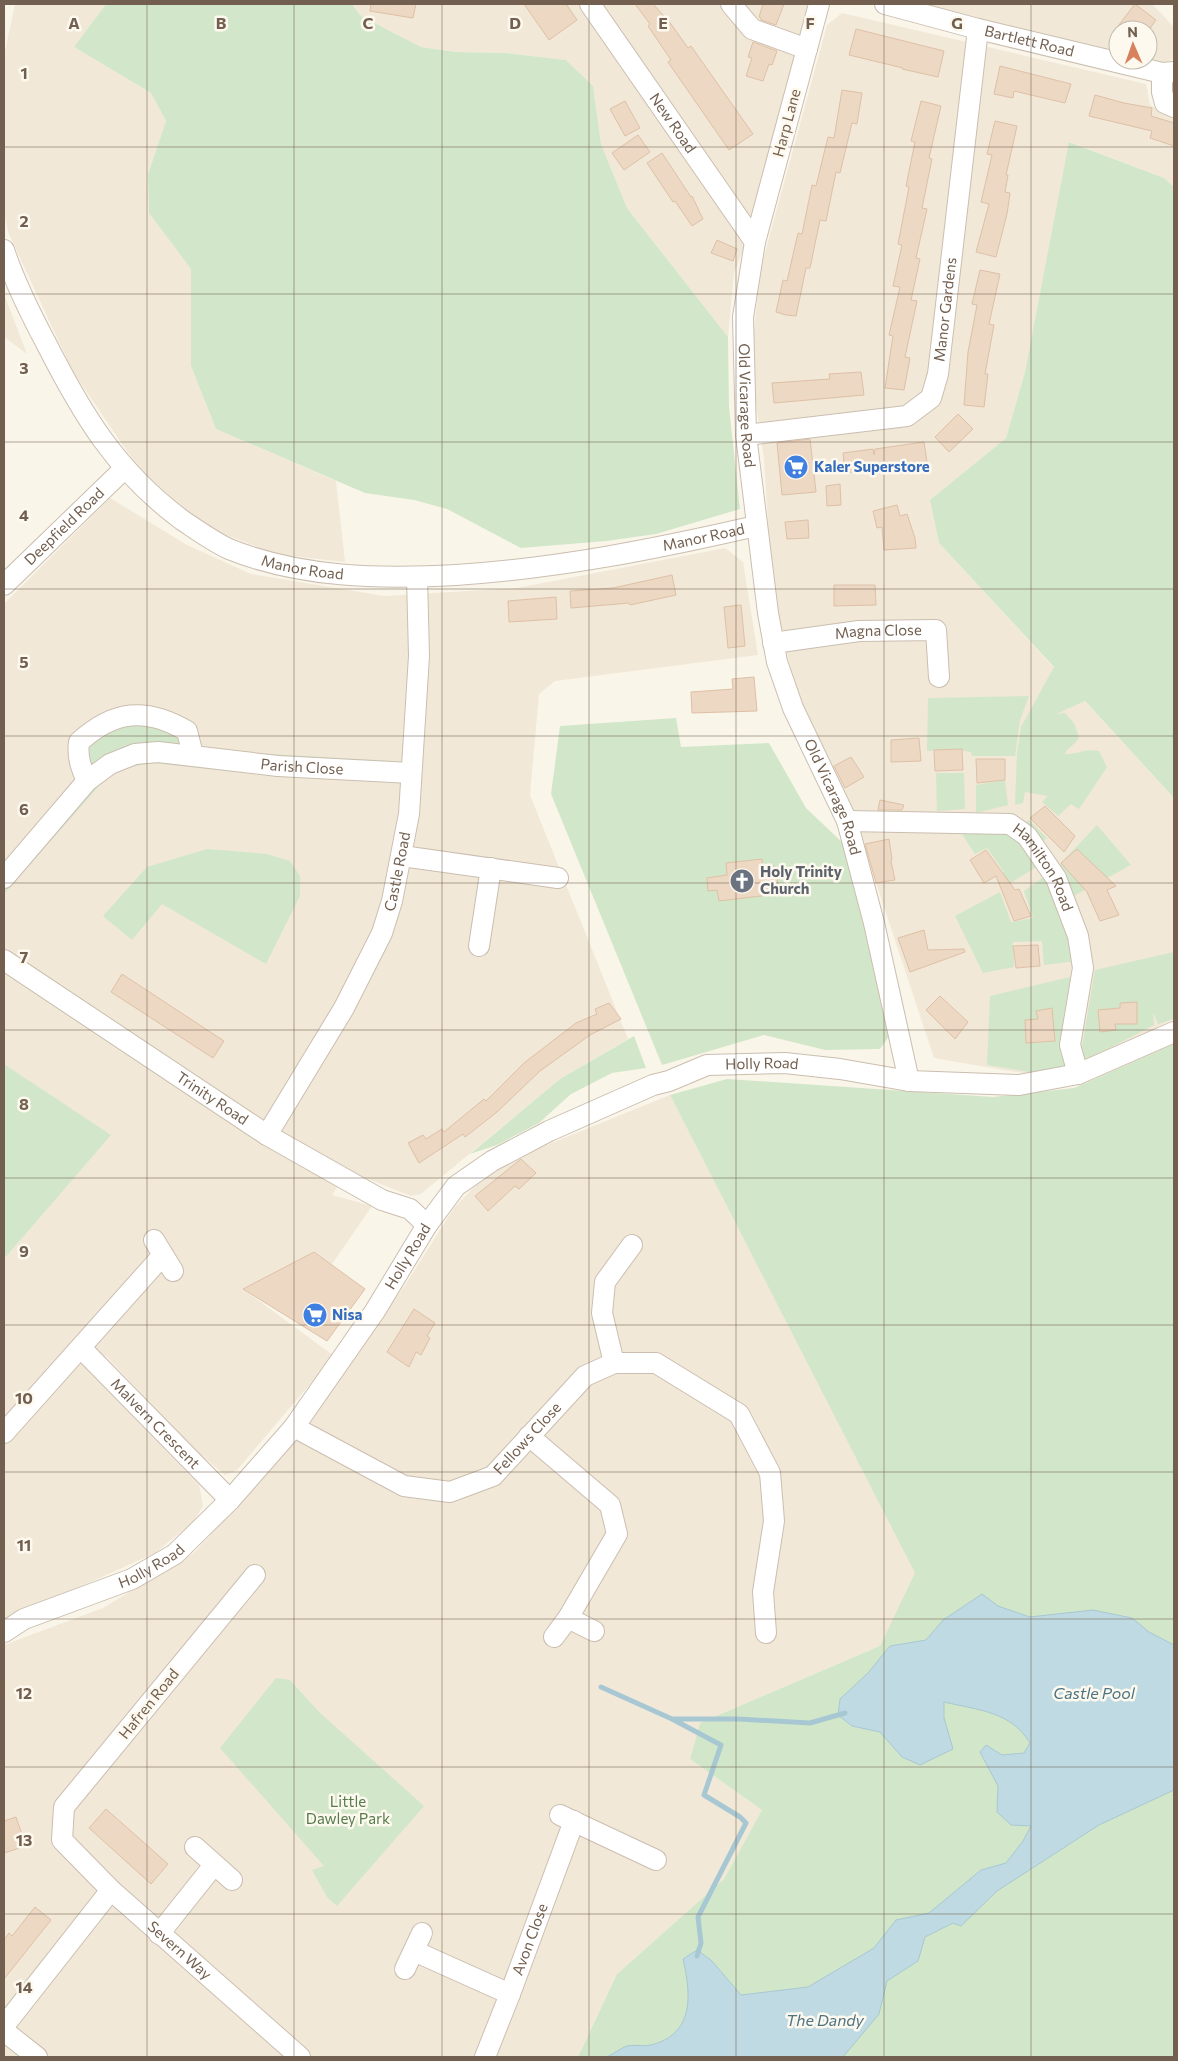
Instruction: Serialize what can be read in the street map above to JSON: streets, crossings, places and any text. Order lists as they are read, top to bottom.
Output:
{
  "streets": {
    "street": [
      "Bartlett Road",
      "New Road",
      "Harp Lane",
      "Manor Gardens",
      "Old Vicarage Road",
      "Deepfield Road",
      "Manor Road",
      "Magna Close",
      "Parish Close",
      "Hamilton Road",
      "Castle Road",
      "Holly Road",
      "Trinity Road",
      "Malvern Crescent",
      "Fellows Close",
      "Hafren Road",
      "Avon Close",
      "Severn Way"
    ]
  },
  "crossings": [
    ["Bartlett Road", "Manor Gardens"],
    ["New Road", "Harp Lane"],
    ["New Road", "Old Vicarage Road"],
    ["Harp Lane", "Old Vicarage Road"],
    ["Manor Gardens", "Old Vicarage Road"],
    ["Old Vicarage Road", "Manor Road"],
    ["Old Vicarage Road", "Magna Close"],
    ["Old Vicarage Road", "Hamilton Road"],
    ["Old Vicarage Road", "Holly Road"],
    ["Deepfield Road", "Manor Road"],
    ["Manor Road", "Castle Road"],
    ["Parish Close", "Castle Road"],
    ["Castle Road", "Trinity Road"],
    ["Holly Road", "Trinity Road"],
    ["Holly Road", "Malvern Crescent"],
    ["Holly Road", "Fellows Close"],
    ["Hafren Road", "Severn Way"]
  ],
  "water": ["Castle Pool", "The Dandy"],
  "parks": ["Little Dawley Park"],
  "places": {
    "supermarket": ["Kaler Superstore", "Nisa"],
    "church": ["Holy Trinity Church"]
  },
  "north": "top",
  "grid": {
    "columns": [
      "A",
      "B",
      "C",
      "D",
      "E",
      "F",
      "G"
    ],
    "rows": [
      "1",
      "2",
      "3",
      "4",
      "5",
      "6",
      "7",
      "8",
      "9",
      "10",
      "11",
      "12",
      "13",
      "14"
    ]
  }
}
